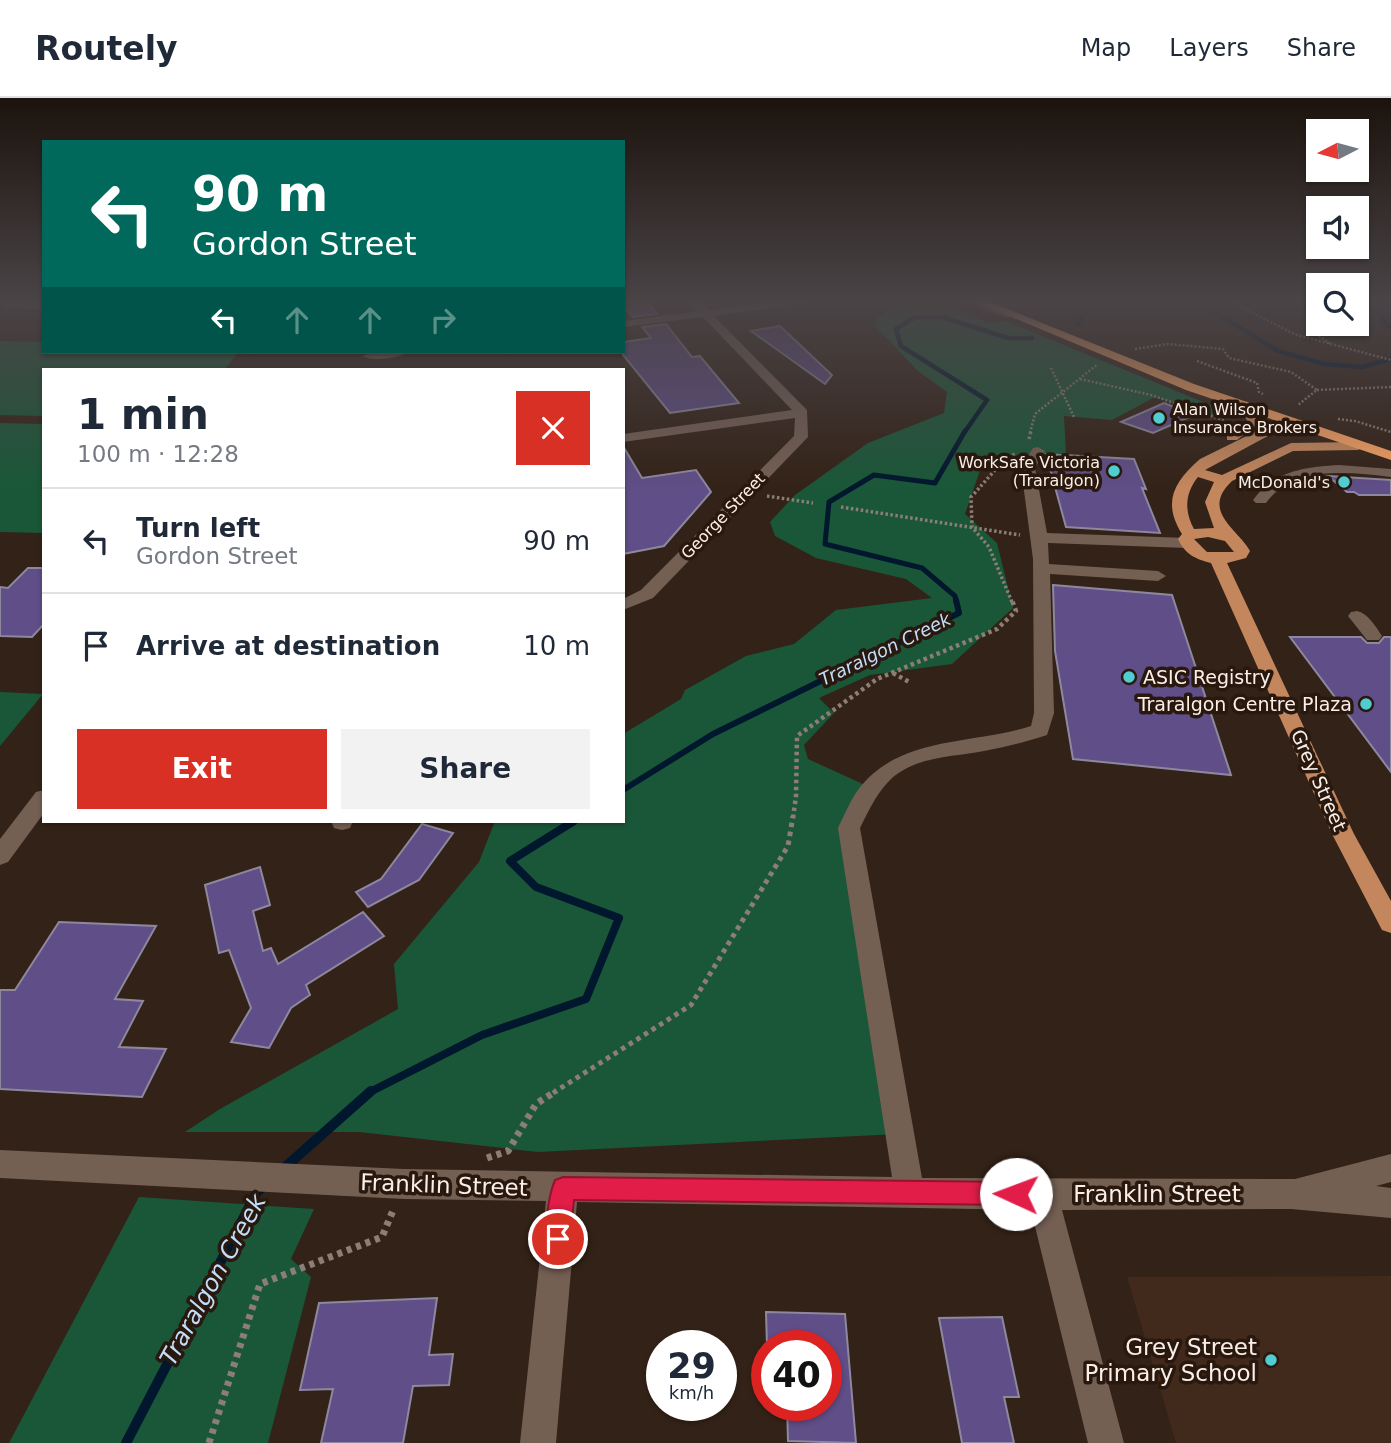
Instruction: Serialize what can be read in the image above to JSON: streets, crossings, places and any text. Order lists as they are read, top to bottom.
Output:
{
  "streets": {
    "main road": ["Grey Street"],
    "street": ["George Street", "Franklin Street"]
  },
  "water": ["Traralgon Creek"],
  "places": [
    "Alan Wilson Insurance Brokers",
    "WorkSafe Victoria (Traralgon)",
    "McDonald's",
    "ASIC Registry",
    "Traralgon Centre Plaza",
    "Grey Street Primary School"
  ],
  "north": "left",
  "page": {
    "header": "Routely",
    "nav": ["Map", "Layers", "Share"],
    "turn": ["90 m", "Gordon Street"],
    "heading": ["1 min", "100 m · 12:28"],
    "list": [
      {
        "name": "Turn left",
        "note": "Gordon Street",
        "value": "90 m"
      },
      {
        "name": "Arrive at destination",
        "value": "10 m"
      }
    ],
    "buttons": ["Exit", "Share"],
    "speed": "29 km/h",
    "limit": "40"
  }
}
